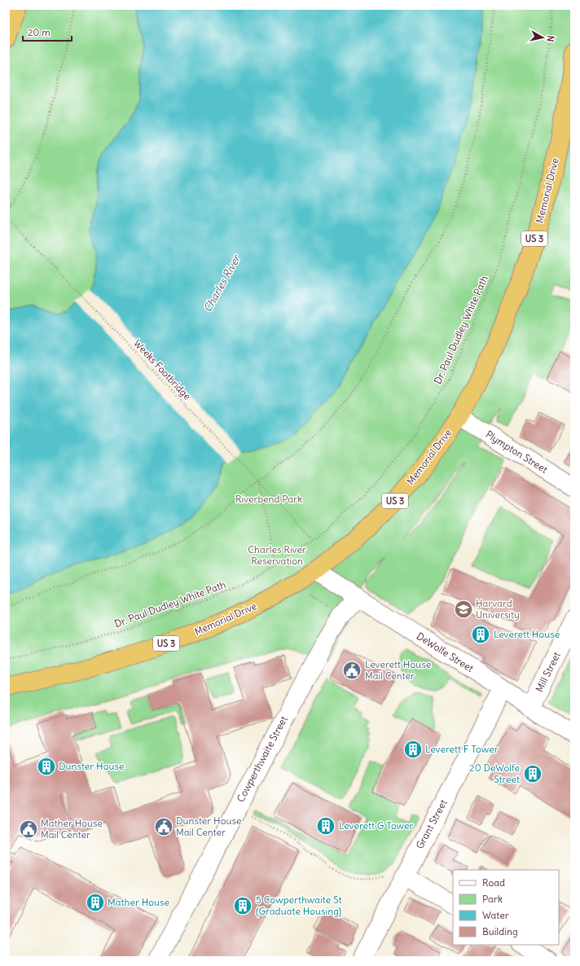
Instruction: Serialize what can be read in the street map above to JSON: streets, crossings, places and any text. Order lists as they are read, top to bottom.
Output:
{
  "streets": {
    "highway": ["Memorial Drive", "US 3"],
    "street": [
      "Plympton Street",
      "DeWolfe Street",
      "Mill Street",
      "Cowperthwaite Street",
      "Grant Street"
    ],
    "path": ["Dr. Paul Dudley White Path", "Weeks Footbridge"]
  },
  "crossings": [
    ["Memorial Drive", "Plympton Street"],
    ["Memorial Drive", "DeWolfe Street"],
    ["Dr. Paul Dudley White Path", "Weeks Footbridge"],
    ["DeWolfe Street", "Mill Street"],
    ["DeWolfe Street", "Cowperthwaite Street"],
    ["DeWolfe Street", "Grant Street"]
  ],
  "water": ["Charles River"],
  "parks": ["Riverbend Park", "Charles River Reservation"],
  "places": {
    "school or university": ["Harvard University"],
    "building": [
      "Leverett House",
      "Leverett F Tower",
      "Dunster House",
      "20 DeWolfe Street",
      "Leverett G Tower",
      "Mather House",
      "5 Cowperthwaite St (Graduate Housing)"
    ],
    "public building": ["Leverett House Mail Center", "Dunster House Mail Center", "Mather House Mail Center"]
  },
  "legend": [
    "Road",
    "Park",
    "Water",
    "Building"
  ],
  "scale_bar": "20 m",
  "north": "right"
}
